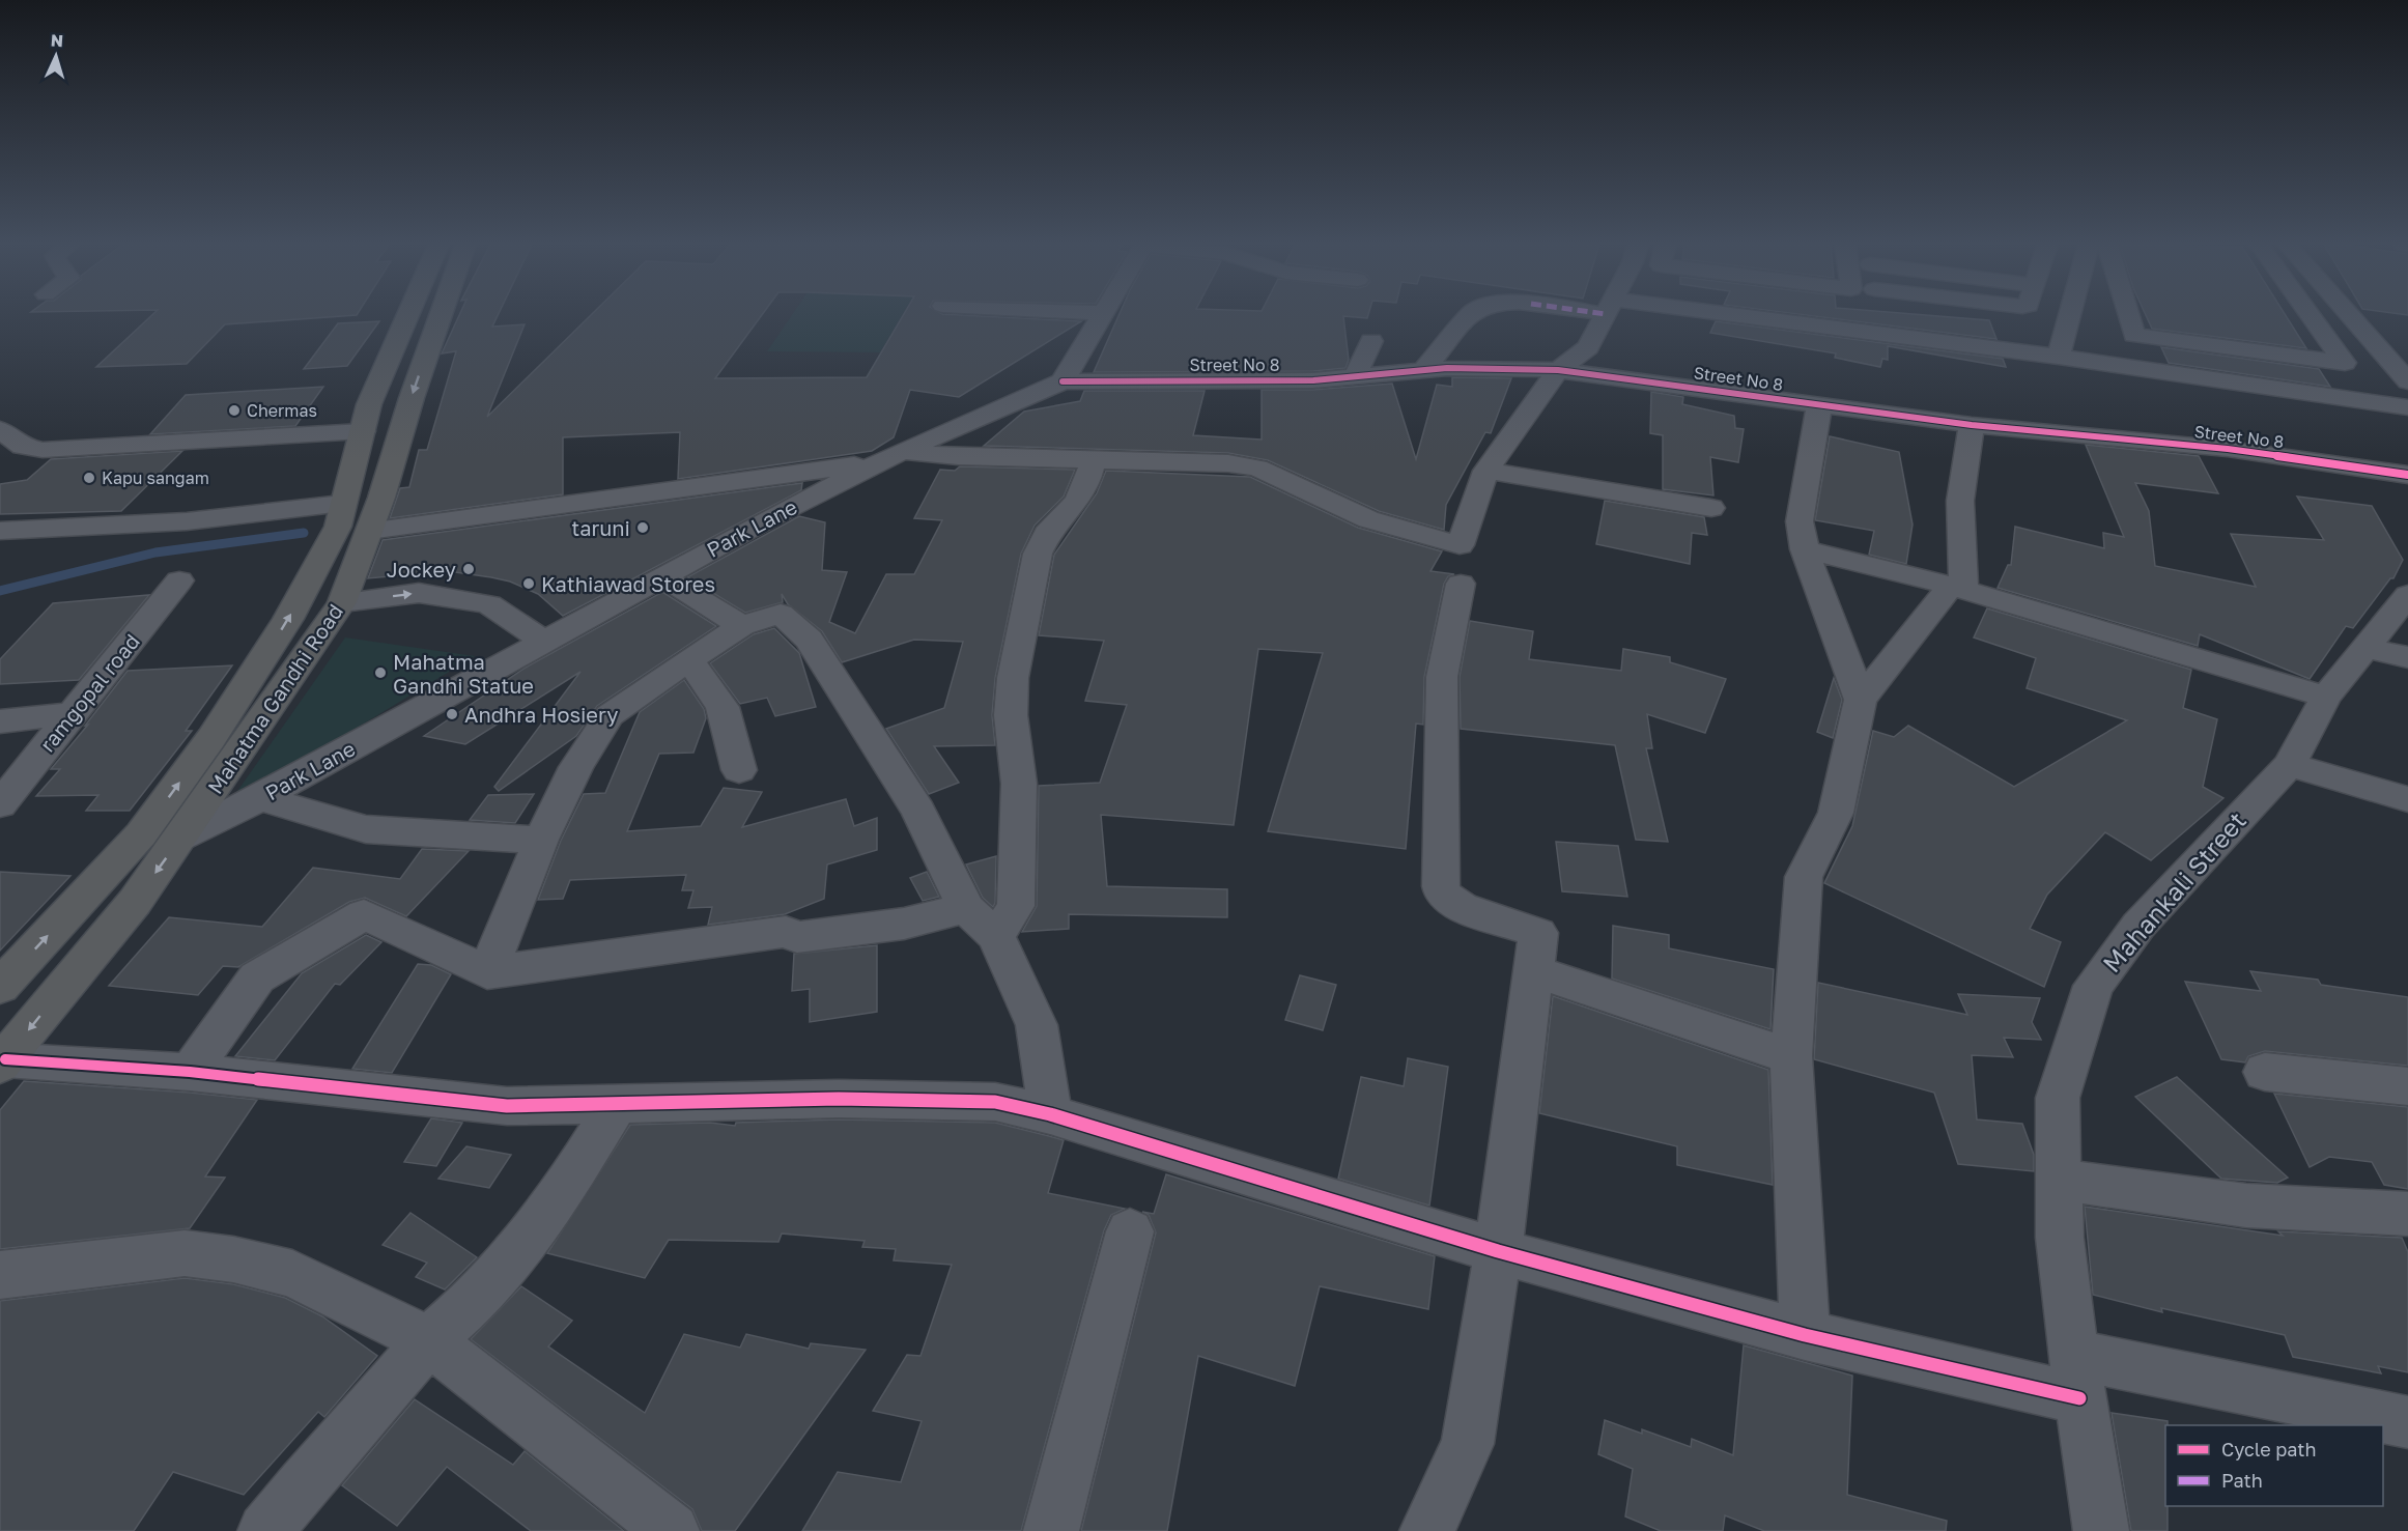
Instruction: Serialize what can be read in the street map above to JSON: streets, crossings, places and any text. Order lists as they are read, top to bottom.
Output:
{
  "streets": {
    "highway": ["Mahatma Gandhi Road"],
    "street": [
      "Street No 8",
      "Park Lane",
      "ramgopal road",
      "Mahankali Street"
    ]
  },
  "crossings": [
    ["Street No 8", "Park Lane"],
    ["Park Lane", "Mahatma Gandhi Road"]
  ],
  "places": [
    "Chermas",
    "Kapu sangam",
    "taruni",
    "Jockey",
    "Kathiawad Stores",
    "Mahatma Gandhi Statue",
    "Andhra Hosiery"
  ],
  "legend": ["Cycle path", "Path"],
  "north": "top"
}
